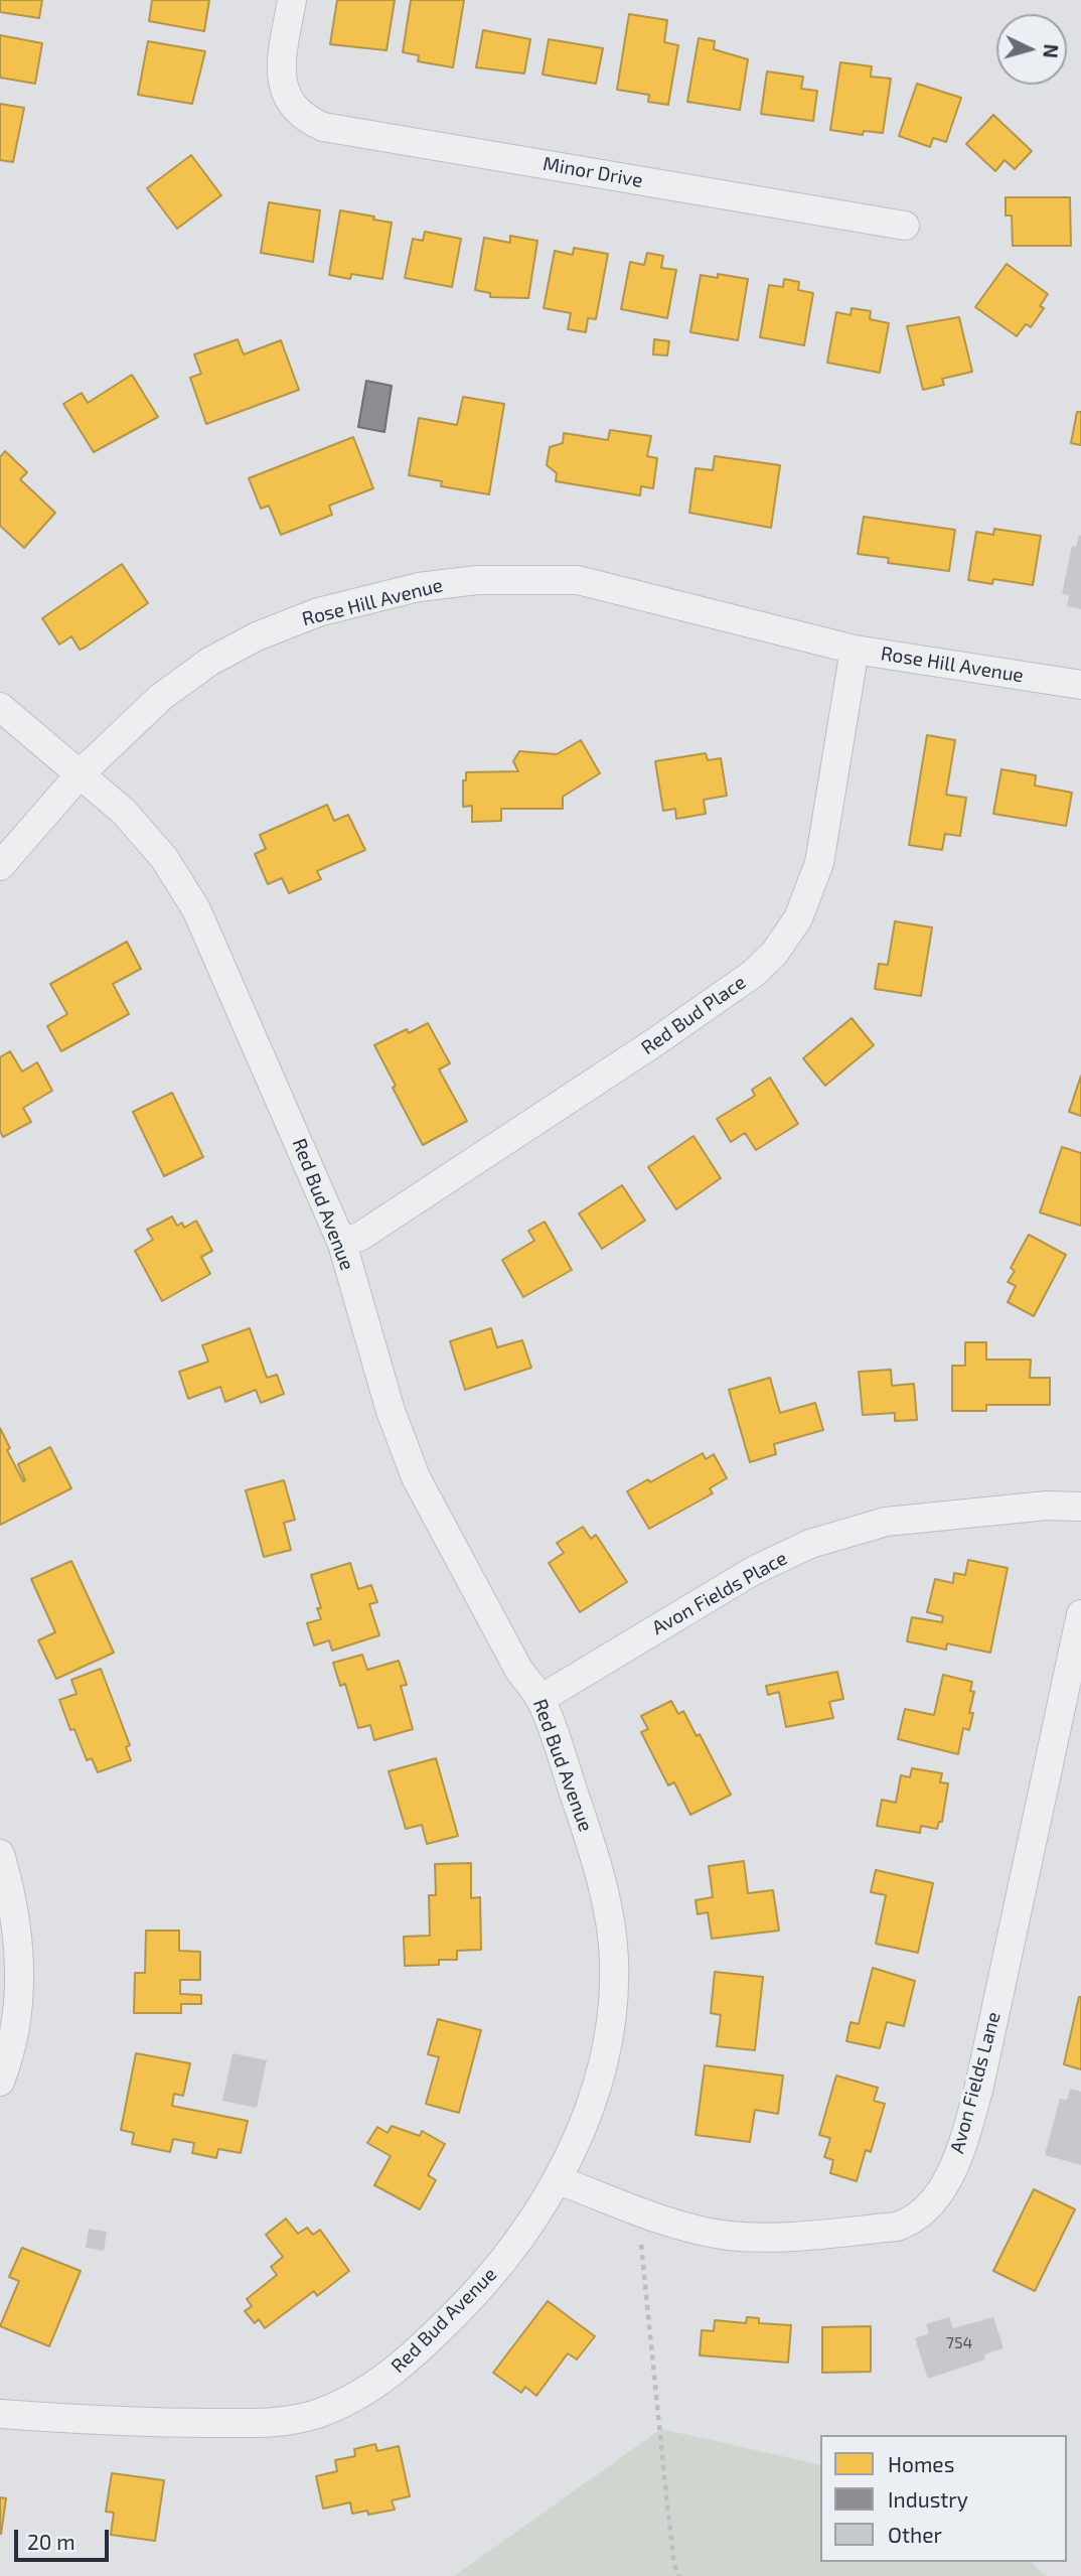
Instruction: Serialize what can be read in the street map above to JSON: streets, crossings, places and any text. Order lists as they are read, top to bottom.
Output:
{
  "streets": {
    "street": [
      "Minor Drive",
      "Rose Hill Avenue",
      "Red Bud Place",
      "Red Bud Avenue",
      "Avon Fields Place",
      "Avon Fields Lane"
    ]
  },
  "crossings": [
    ["Rose Hill Avenue", "Red Bud Place"],
    ["Rose Hill Avenue", "Red Bud Avenue"],
    ["Red Bud Place", "Red Bud Avenue"],
    ["Red Bud Avenue", "Avon Fields Place"],
    ["Red Bud Avenue", "Avon Fields Lane"]
  ],
  "house_numbers": ["754"],
  "legend": ["Homes", "Industry", "Other"],
  "scale_bar": "20 m",
  "north": "right"
}
